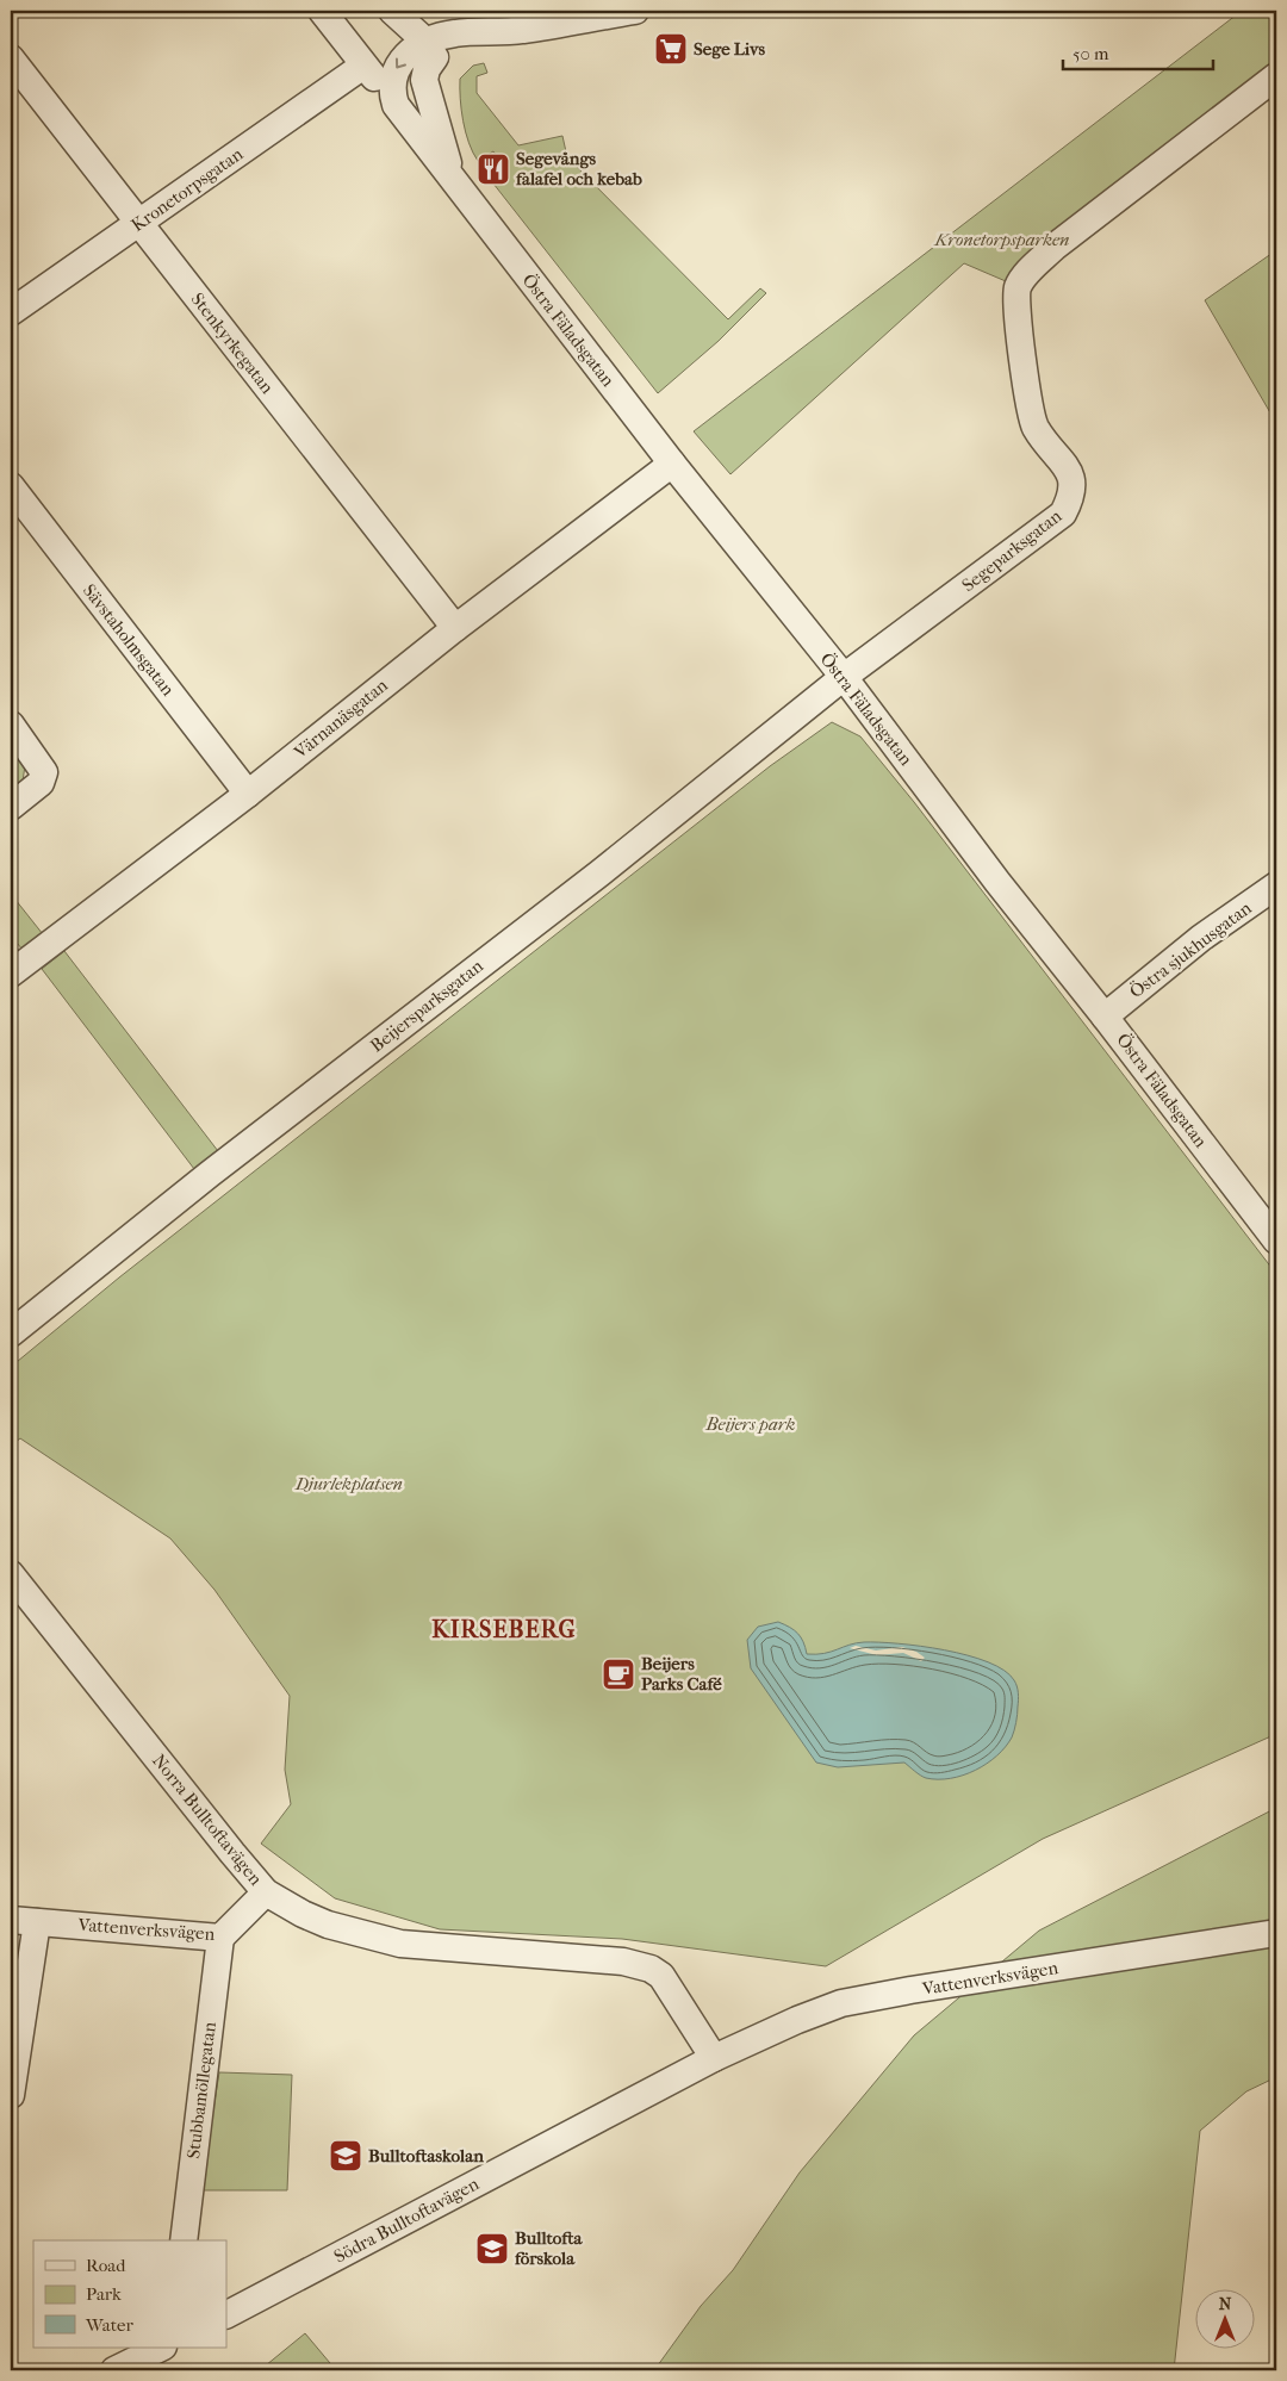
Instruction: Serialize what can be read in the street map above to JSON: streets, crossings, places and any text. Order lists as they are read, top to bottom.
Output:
{
  "streets": {
    "street": [
      "Kronetorpsgatan",
      "Östra Fäladsgatan",
      "Stenkyrkegatan",
      "Segeparksgatan",
      "Sävstaholmsgatan",
      "Värnanäsgatan",
      "Östra sjukhusgatan",
      "Beijersparksgatan",
      "Norra Bulltoftavägen",
      "Vattenverksvägen",
      "Stubbamöllegatan",
      "Södra Bulltoftavägen"
    ]
  },
  "crossings": [
    ["Kronetorpsgatan", "Östra Fäladsgatan"],
    ["Kronetorpsgatan", "Stenkyrkegatan"],
    ["Östra Fäladsgatan", "Segeparksgatan"],
    ["Östra Fäladsgatan", "Värnanäsgatan"],
    ["Östra Fäladsgatan", "Östra sjukhusgatan"],
    ["Östra Fäladsgatan", "Beijersparksgatan"],
    ["Stenkyrkegatan", "Värnanäsgatan"],
    ["Segeparksgatan", "Beijersparksgatan"],
    ["Sävstaholmsgatan", "Värnanäsgatan"],
    ["Norra Bulltoftavägen", "Vattenverksvägen"],
    ["Norra Bulltoftavägen", "Södra Bulltoftavägen"],
    ["Vattenverksvägen", "Stubbamöllegatan"],
    ["Vattenverksvägen", "Södra Bulltoftavägen"]
  ],
  "districts": ["KIRSEBERG"],
  "parks": ["Kronetorpsparken", "Beijers park", "Djurlekplatsen"],
  "places": {
    "supermarket": ["Sege Livs"],
    "restaurant": ["Segevångs falafel och kebab"],
    "cafe": ["Beijers Parks Café"],
    "school or university": ["Bulltoftaskolan", "Bulltofta förskola"]
  },
  "legend": ["Road", "Park", "Water"],
  "scale_bar": "50 m",
  "north": "top"
}
